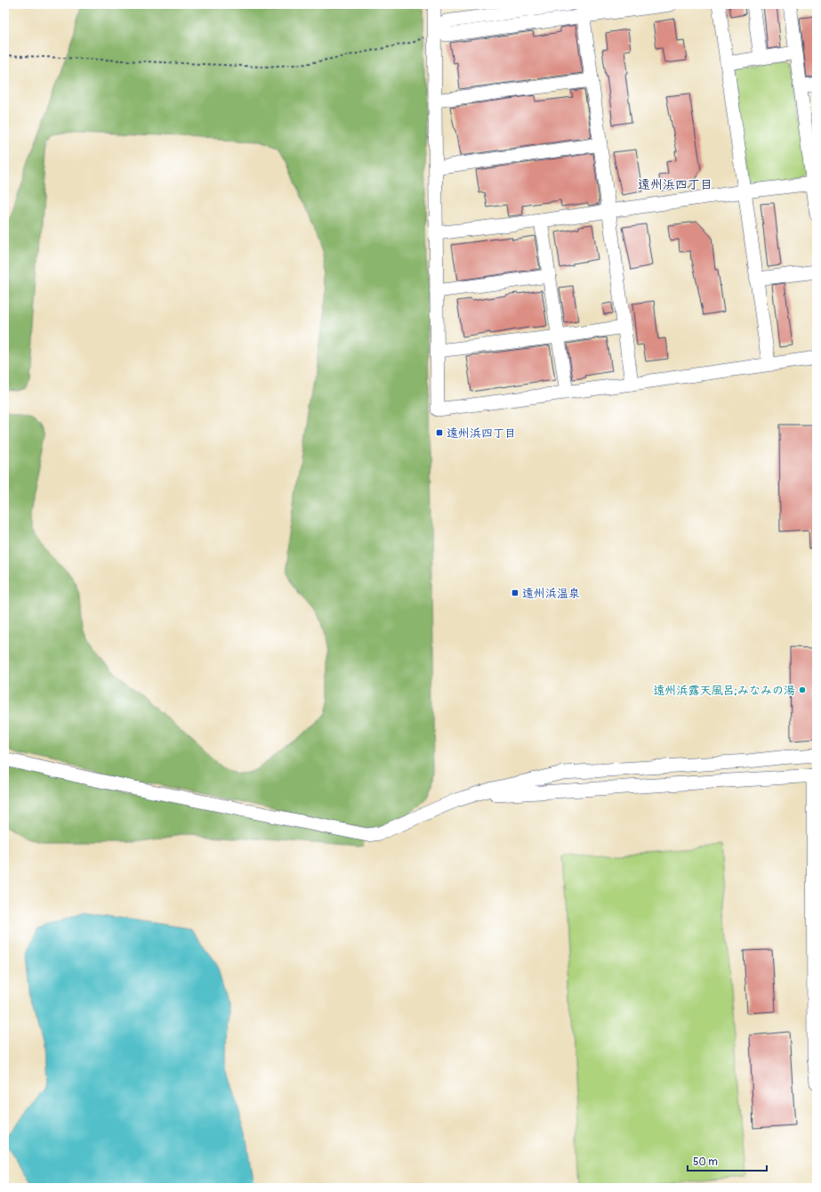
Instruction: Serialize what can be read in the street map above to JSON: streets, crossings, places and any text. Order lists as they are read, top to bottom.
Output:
{
  "districts": ["遠州浜四丁目"],
  "places": {
    "transit": ["遠州浜四丁目", "遠州浜温泉"],
    "other": ["遠州浜露天風呂;みなみの湯"]
  },
  "scale_bar": "50 m"
}
